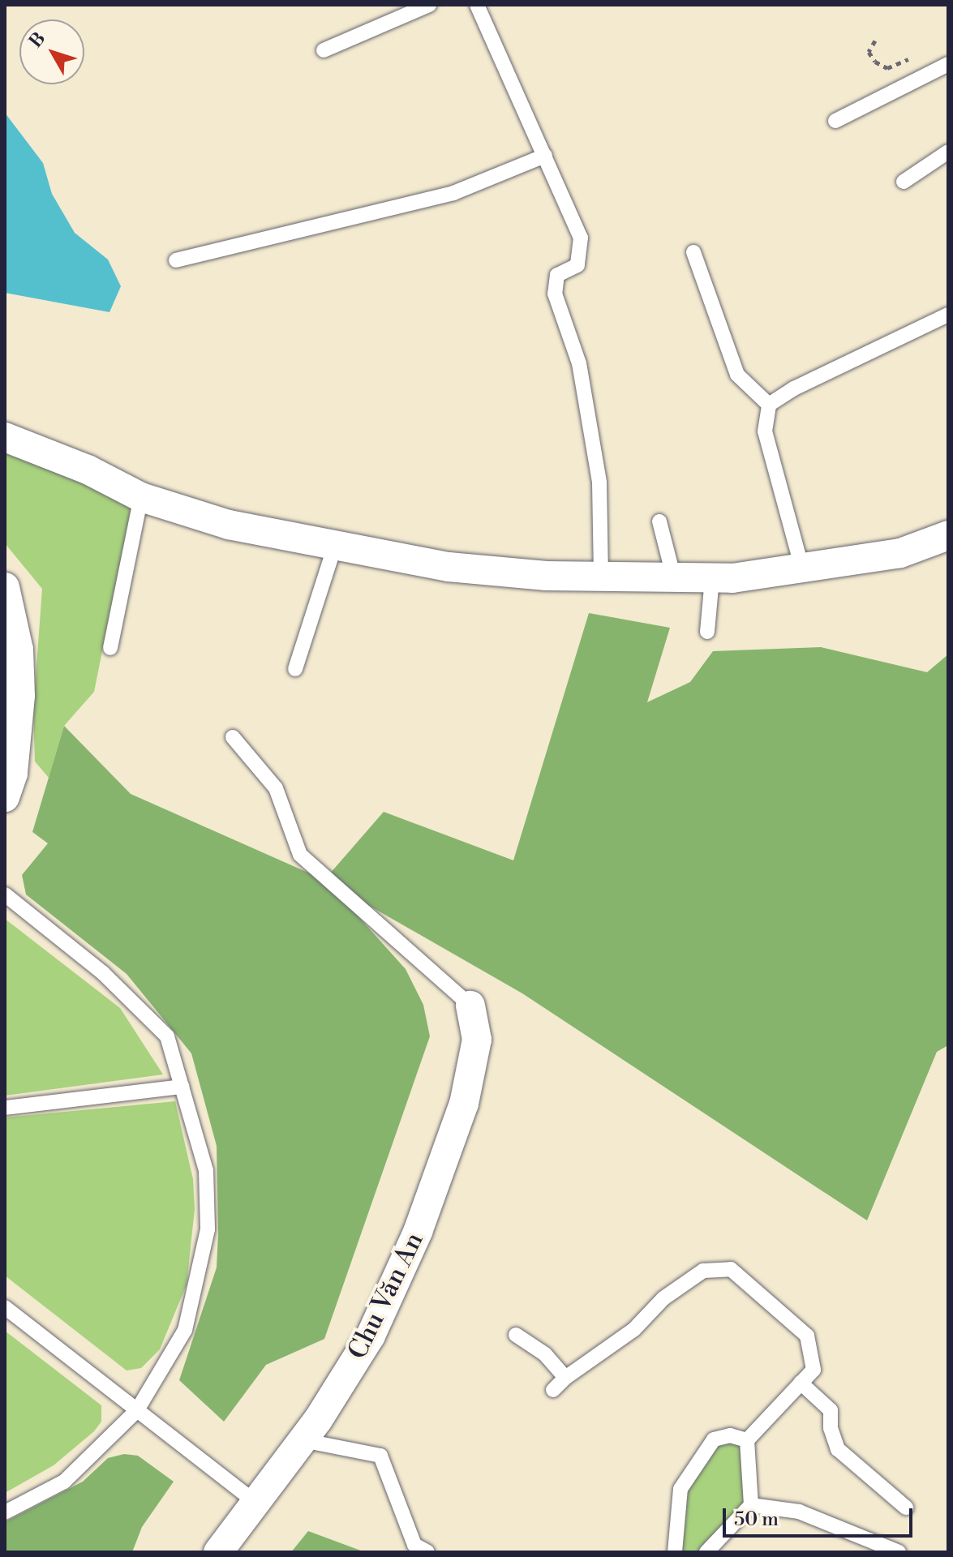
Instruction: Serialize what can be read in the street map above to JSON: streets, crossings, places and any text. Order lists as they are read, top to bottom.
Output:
{
  "streets": {
    "street": ["Chu Văn An"]
  },
  "scale_bar": "50 m",
  "north": "top left"
}
